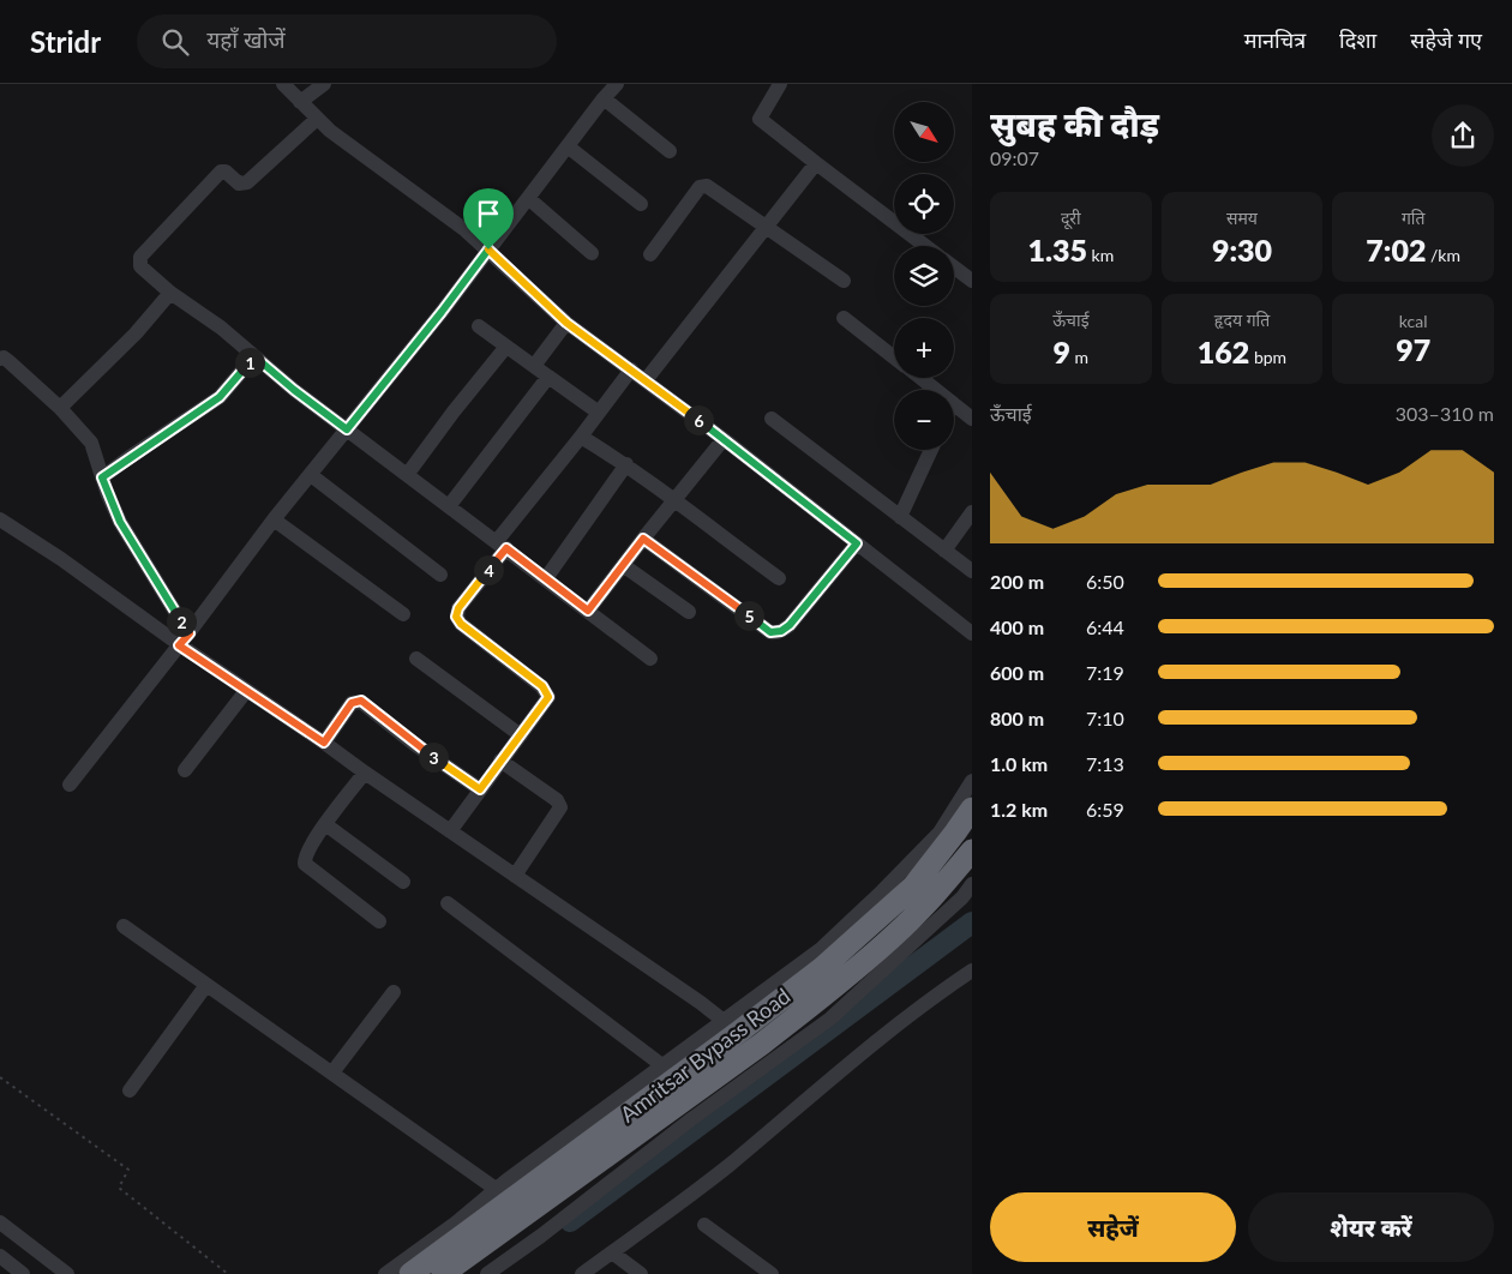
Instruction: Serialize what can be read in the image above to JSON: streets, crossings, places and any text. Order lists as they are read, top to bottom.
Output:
{
  "streets": {
    "highway": ["Amritsar Bypass Road"]
  },
  "north": "bottom right",
  "page": {
    "header": "Stridr",
    "search": "यहाँ खोजें",
    "nav": ["मानचित्र", "दिशा", "सहेजे गए"],
    "heading": ["सुबह की दौड़", "09:07"],
    "map_buttons": ["+", "−"],
    "stats": [
      ["दूरी", "1.35 km"],
      ["समय", "9:30"],
      ["गति", "7:02 /km"],
      ["ऊँचाई", "9 m"],
      ["हृदय गति", "162 bpm"],
      ["kcal", "97"]
    ],
    "pins": [
      "1",
      "6",
      "4",
      "5",
      "2",
      "3"
    ],
    "chart": ["ऊँचाई", "303–310 m"],
    "list": [
      {
        "name": "200 m",
        "note": "6:50"
      },
      {
        "name": "400 m",
        "note": "6:44"
      },
      {
        "name": "600 m",
        "note": "7:19"
      },
      {
        "name": "800 m",
        "note": "7:10"
      },
      {
        "name": "1.0 km",
        "note": "7:13"
      },
      {
        "name": "1.2 km",
        "note": "6:59"
      }
    ],
    "buttons": ["सहेजें", "शेयर करें"]
  }
}
